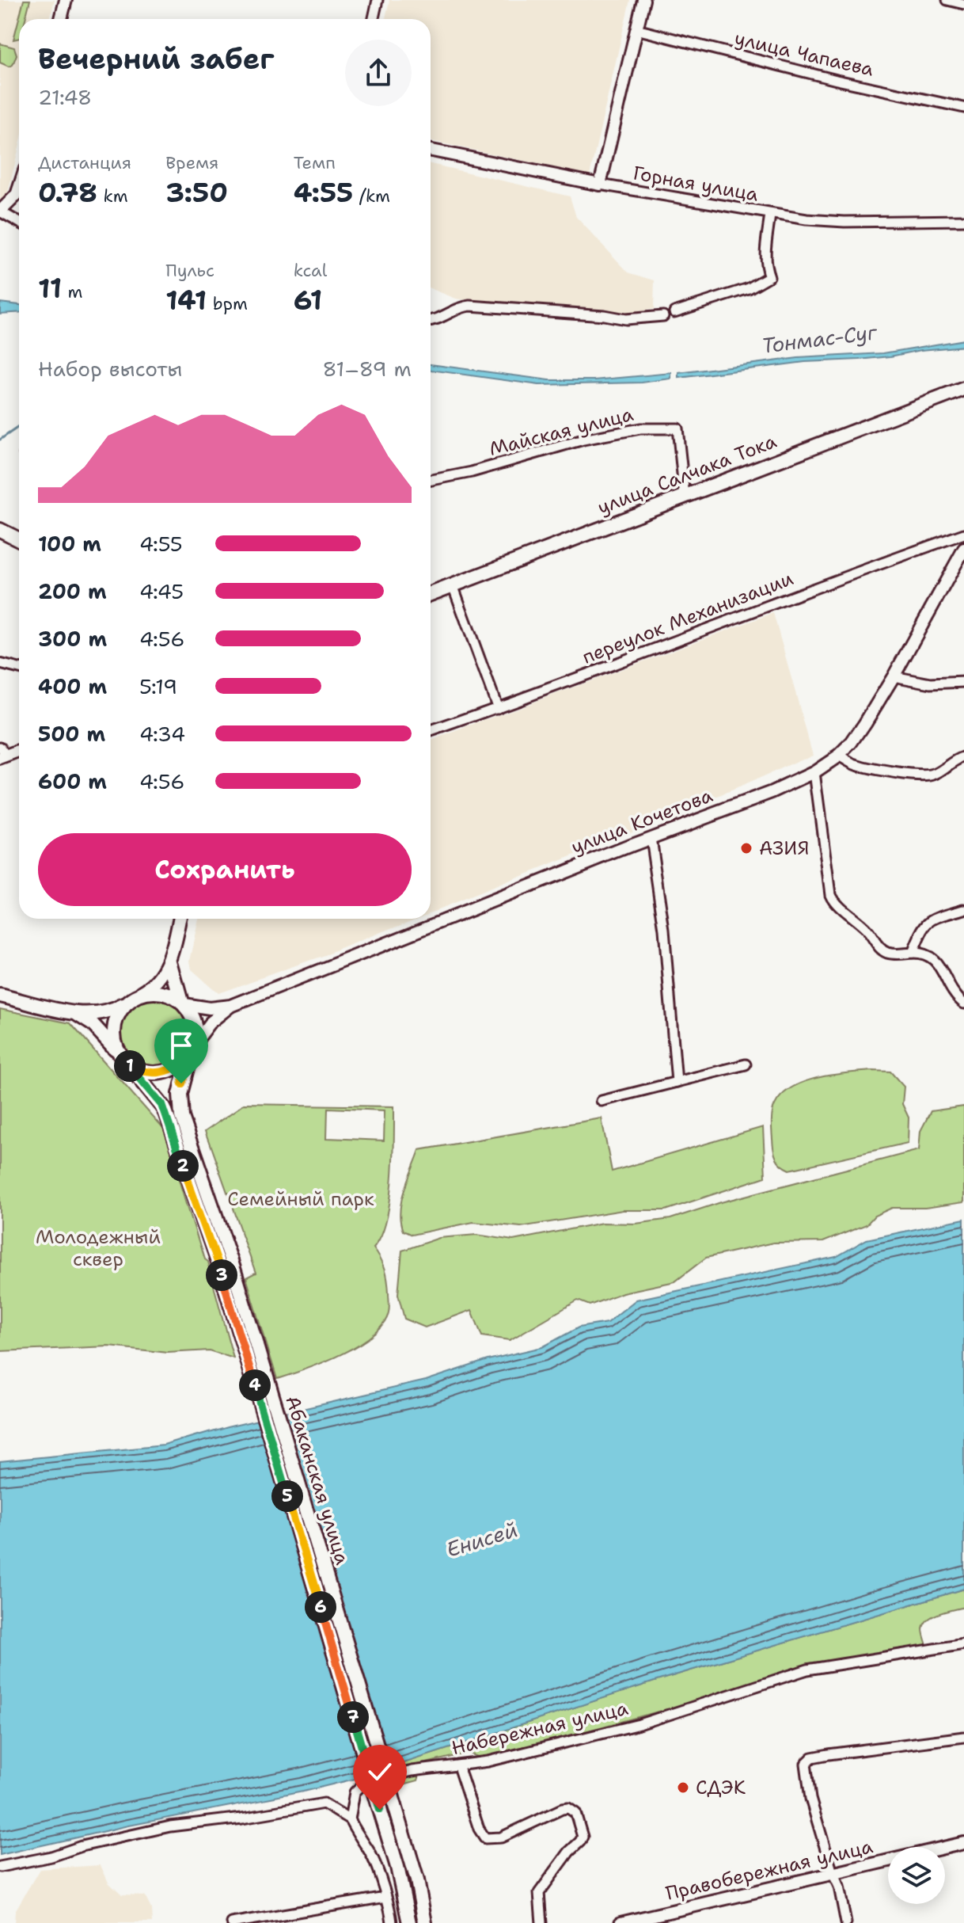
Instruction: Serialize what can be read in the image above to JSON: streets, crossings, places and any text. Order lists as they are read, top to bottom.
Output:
{
  "streets": {
    "main road": ["улица Салчака Тока", "Абаканская улица"],
    "street": [
      "улица Чапаева",
      "Горная улица",
      "Майская улица",
      "переулок Механизации",
      "улица Кочетова",
      "Набережная улица",
      "Правобережная улица"
    ]
  },
  "crossings": [
    ["Майская улица", "улица Салчака Тока"],
    ["улица Кочетова", "Абаканская улица"]
  ],
  "water": ["Тонмас-Суг", "Енисей"],
  "parks": ["Семейный парк", "Молодежный сквер"],
  "places": ["АЗИЯ", "СДЭК"],
  "page": {
    "heading": ["Вечерний забег", "21:48"],
    "stats": [
      ["Дистанция", "0.78 km"],
      ["Время", "3:50"],
      ["Темп", "4:55 /km"],
      ["11 m"],
      ["Пульс", "141 bpm"],
      ["kcal", "61"]
    ],
    "chart": ["Набор высоты", "81–89 m"],
    "list": [
      {
        "name": "100 m",
        "note": "4:55"
      },
      {
        "name": "200 m",
        "note": "4:45"
      },
      {
        "name": "300 m",
        "note": "4:56"
      },
      {
        "name": "400 m",
        "note": "5:19"
      },
      {
        "name": "500 m",
        "note": "4:34"
      },
      {
        "name": "600 m",
        "note": "4:56"
      }
    ],
    "buttons": "Сохранить",
    "pins": [
      "1",
      "2",
      "3",
      "4",
      "5",
      "6",
      "7"
    ]
  }
}
